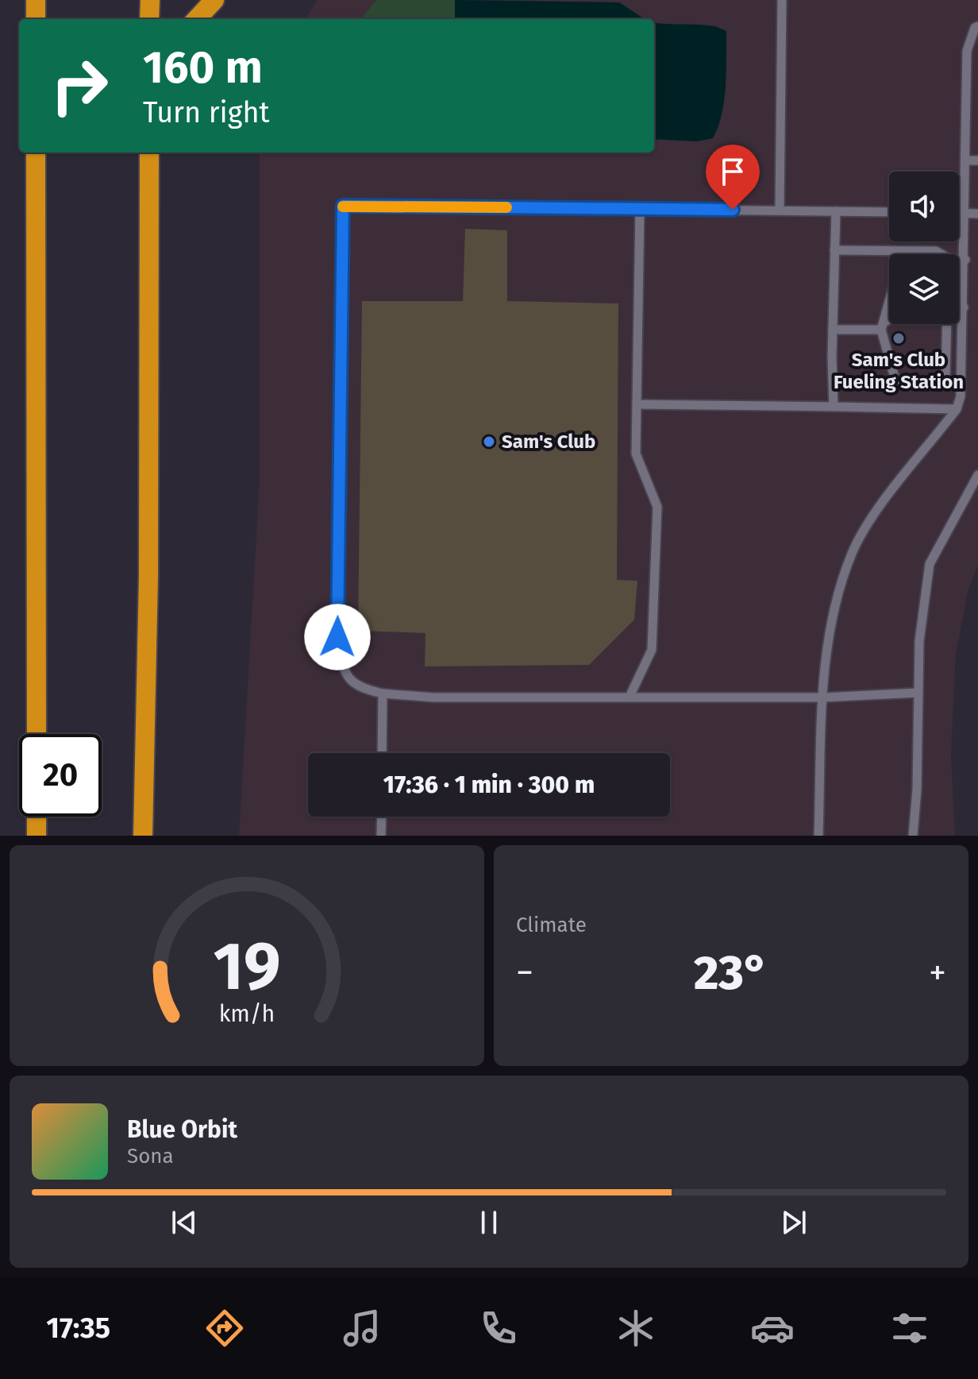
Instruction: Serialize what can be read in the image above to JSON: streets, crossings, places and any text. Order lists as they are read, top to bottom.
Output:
{
  "places": ["Sam's Club Fueling Station", "Sam's Club"],
  "page": {
    "turn": ["160 m", "Turn right"],
    "limit": "20",
    "trip": "17:36 · 1 min · 300 m",
    "tile": "Climate",
    "heat": ["−", "23°", "+"],
    "song": ["Blue Orbit", "Sona"],
    "tabs": "17:35",
    "gauge": ["19", "km/h"]
  }
}
